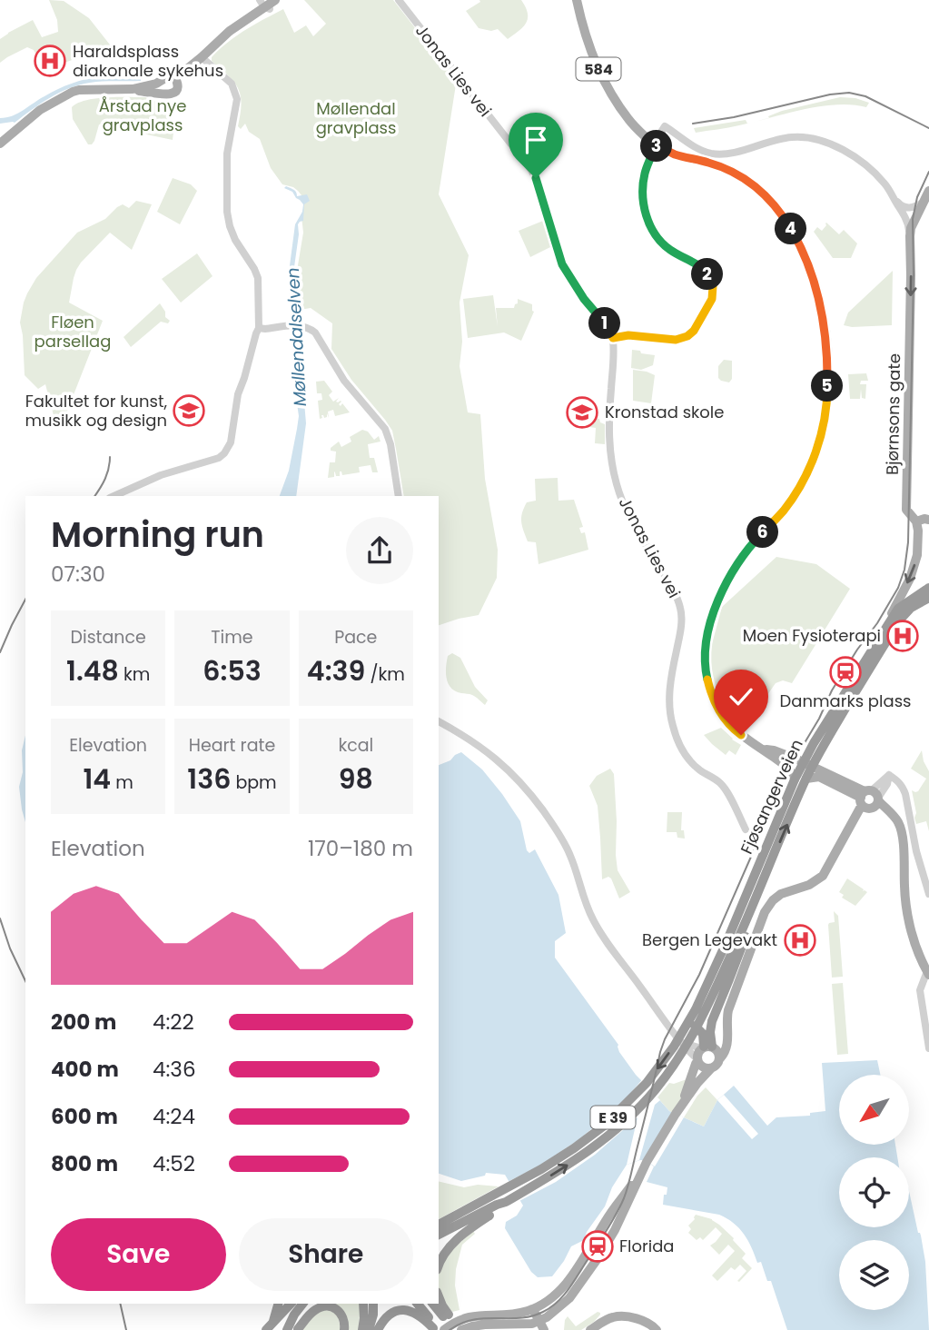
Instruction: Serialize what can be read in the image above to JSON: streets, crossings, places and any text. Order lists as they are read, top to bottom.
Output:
{
  "streets": {
    "highway": ["Fjøsangerveien", "E 39"],
    "main road": ["584", "Bjørnsons gate"],
    "street": ["Jonas Lies vei"]
  },
  "crossings": [
    ["584", "Bjørnsons gate"],
    ["584", "Fjøsangerveien"],
    ["Bjørnsons gate", "Fjøsangerveien"],
    ["Fjøsangerveien", "E 39"]
  ],
  "one_way": ["Bjørnsons gate"],
  "water": ["Møllendalselven"],
  "parks": ["Årstad nye gravplass", "Møllendal gravplass", "Fløen parsellag"],
  "places": {
    "hospital": ["Haraldsplass diakonale sykehus", "Moen Fysioterapi", "Bergen Legevakt"],
    "school or university": ["Fakultet for kunst, musikk og design", "Kronstad skole"],
    "station": ["Danmarks plass", "Florida"]
  },
  "north": "bottom left",
  "page": {
    "pins": [
      "3",
      "4",
      "2",
      "1",
      "5",
      "6"
    ],
    "heading": ["Morning run", "07:30"],
    "stats": [
      ["Distance", "1.48 km"],
      ["Time", "6:53"],
      ["Pace", "4:39 /km"],
      ["Elevation", "14 m"],
      ["Heart rate", "136 bpm"],
      ["kcal", "98"]
    ],
    "chart": ["Elevation", "170–180 m"],
    "list": [
      {
        "name": "200 m",
        "note": "4:22"
      },
      {
        "name": "400 m",
        "note": "4:36"
      },
      {
        "name": "600 m",
        "note": "4:24"
      },
      {
        "name": "800 m",
        "note": "4:52"
      }
    ],
    "buttons": ["Save", "Share"]
  }
}
